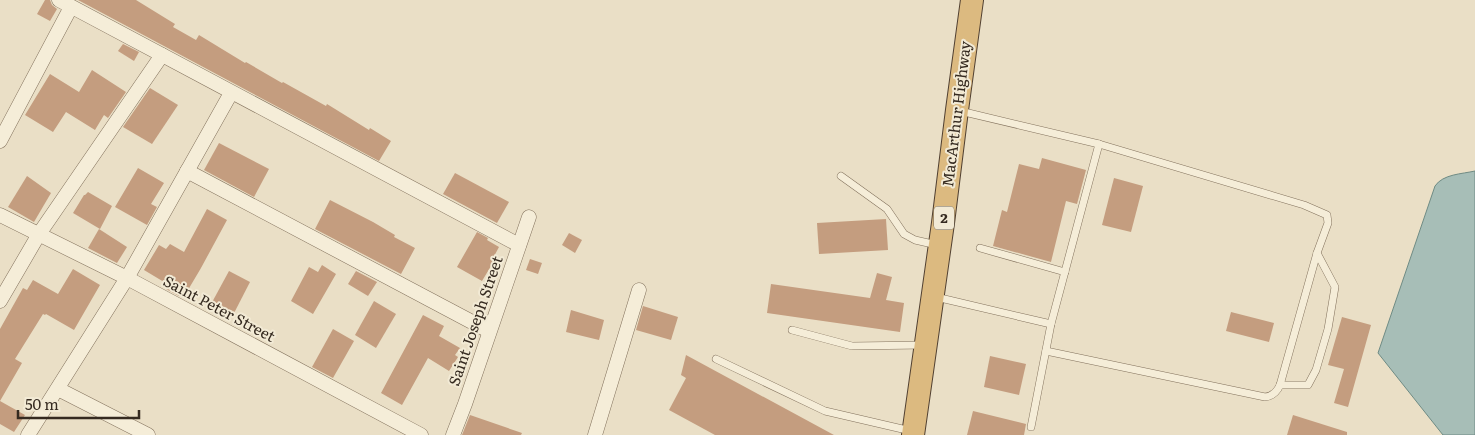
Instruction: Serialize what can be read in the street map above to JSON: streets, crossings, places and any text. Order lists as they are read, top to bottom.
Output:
{
  "streets": {
    "highway": ["MacArthur Highway", "2"],
    "street": ["Saint Peter Street", "Saint Joseph Street"]
  },
  "scale_bar": "50 m"
}
